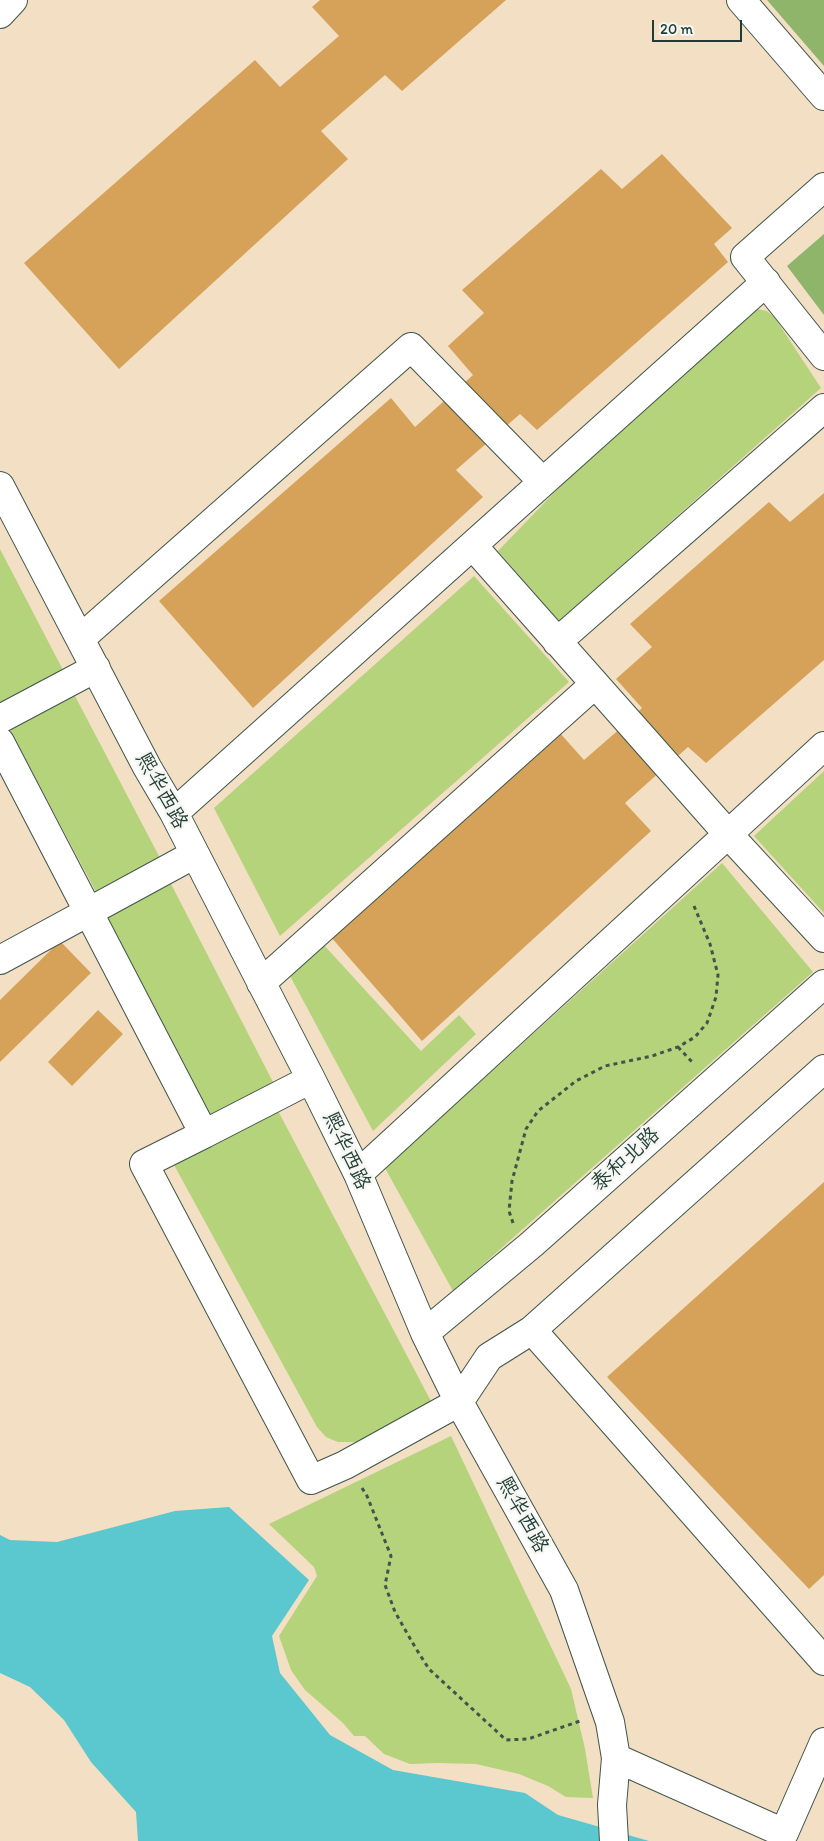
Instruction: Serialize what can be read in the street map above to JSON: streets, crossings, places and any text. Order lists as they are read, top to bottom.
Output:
{
  "streets": {
    "street": ["熙华西路", "泰和北路"]
  },
  "crossings": [
    ["熙华西路", "泰和北路"]
  ],
  "scale_bar": "20 m"
}
